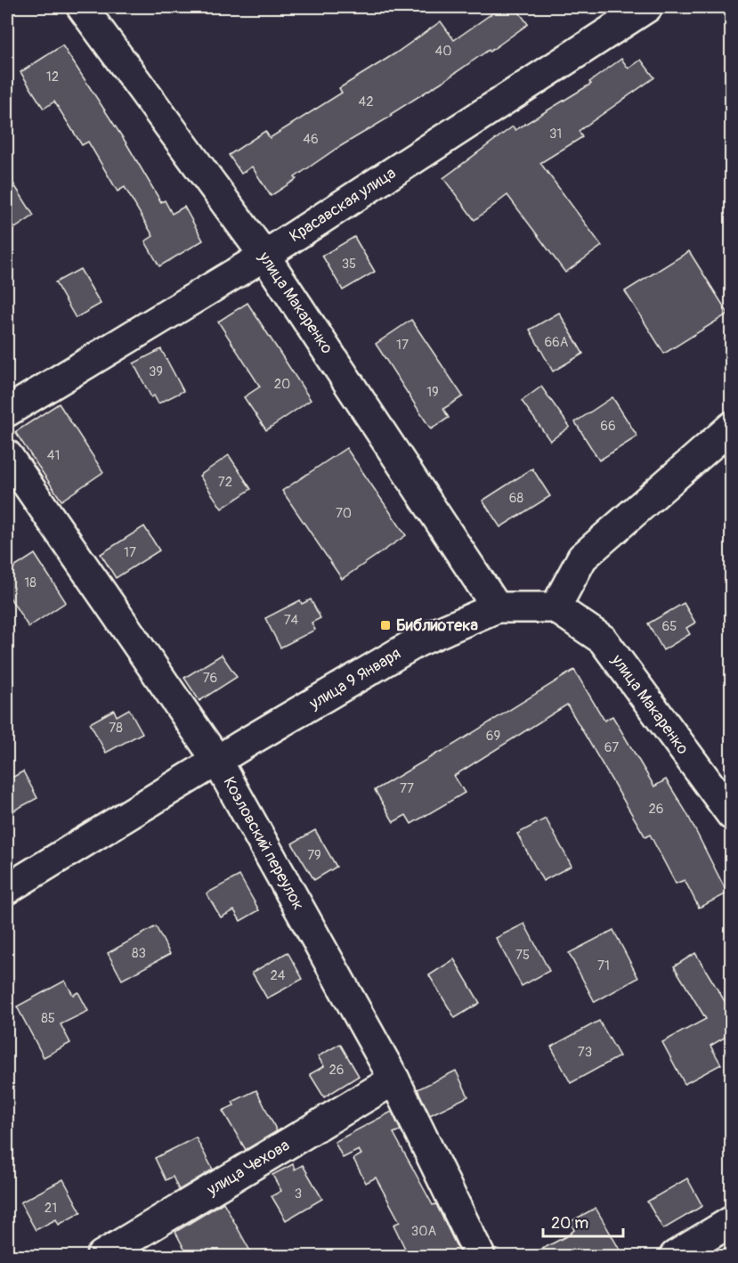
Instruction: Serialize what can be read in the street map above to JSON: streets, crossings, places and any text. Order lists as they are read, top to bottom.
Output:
{
  "streets": {
    "street": [
      "Красавская улица",
      "улица Макаренко",
      "улица 9 Января",
      "Козловский переулок",
      "улица Чехова"
    ]
  },
  "crossings": [
    ["Красавская улица", "улица Макаренко"],
    ["улица Макаренко", "улица 9 Января"],
    ["улица 9 Января", "Козловский переулок"],
    ["Козловский переулок", "улица Чехова"]
  ],
  "places": {
    "transit": ["Библиотека"]
  },
  "house_numbers": [
    "40",
    "12",
    "42",
    "31",
    "46",
    "35",
    "66А",
    "17",
    "39",
    "20",
    "19",
    "66",
    "41",
    "72",
    "68",
    "70",
    "17",
    "18",
    "74",
    "65",
    "76",
    "78",
    "69",
    "67",
    "77",
    "26",
    "79",
    "83",
    "75",
    "71",
    "24",
    "85",
    "73",
    "26",
    "3",
    "21",
    "30А"
  ],
  "scale_bar": "20 m"
}
